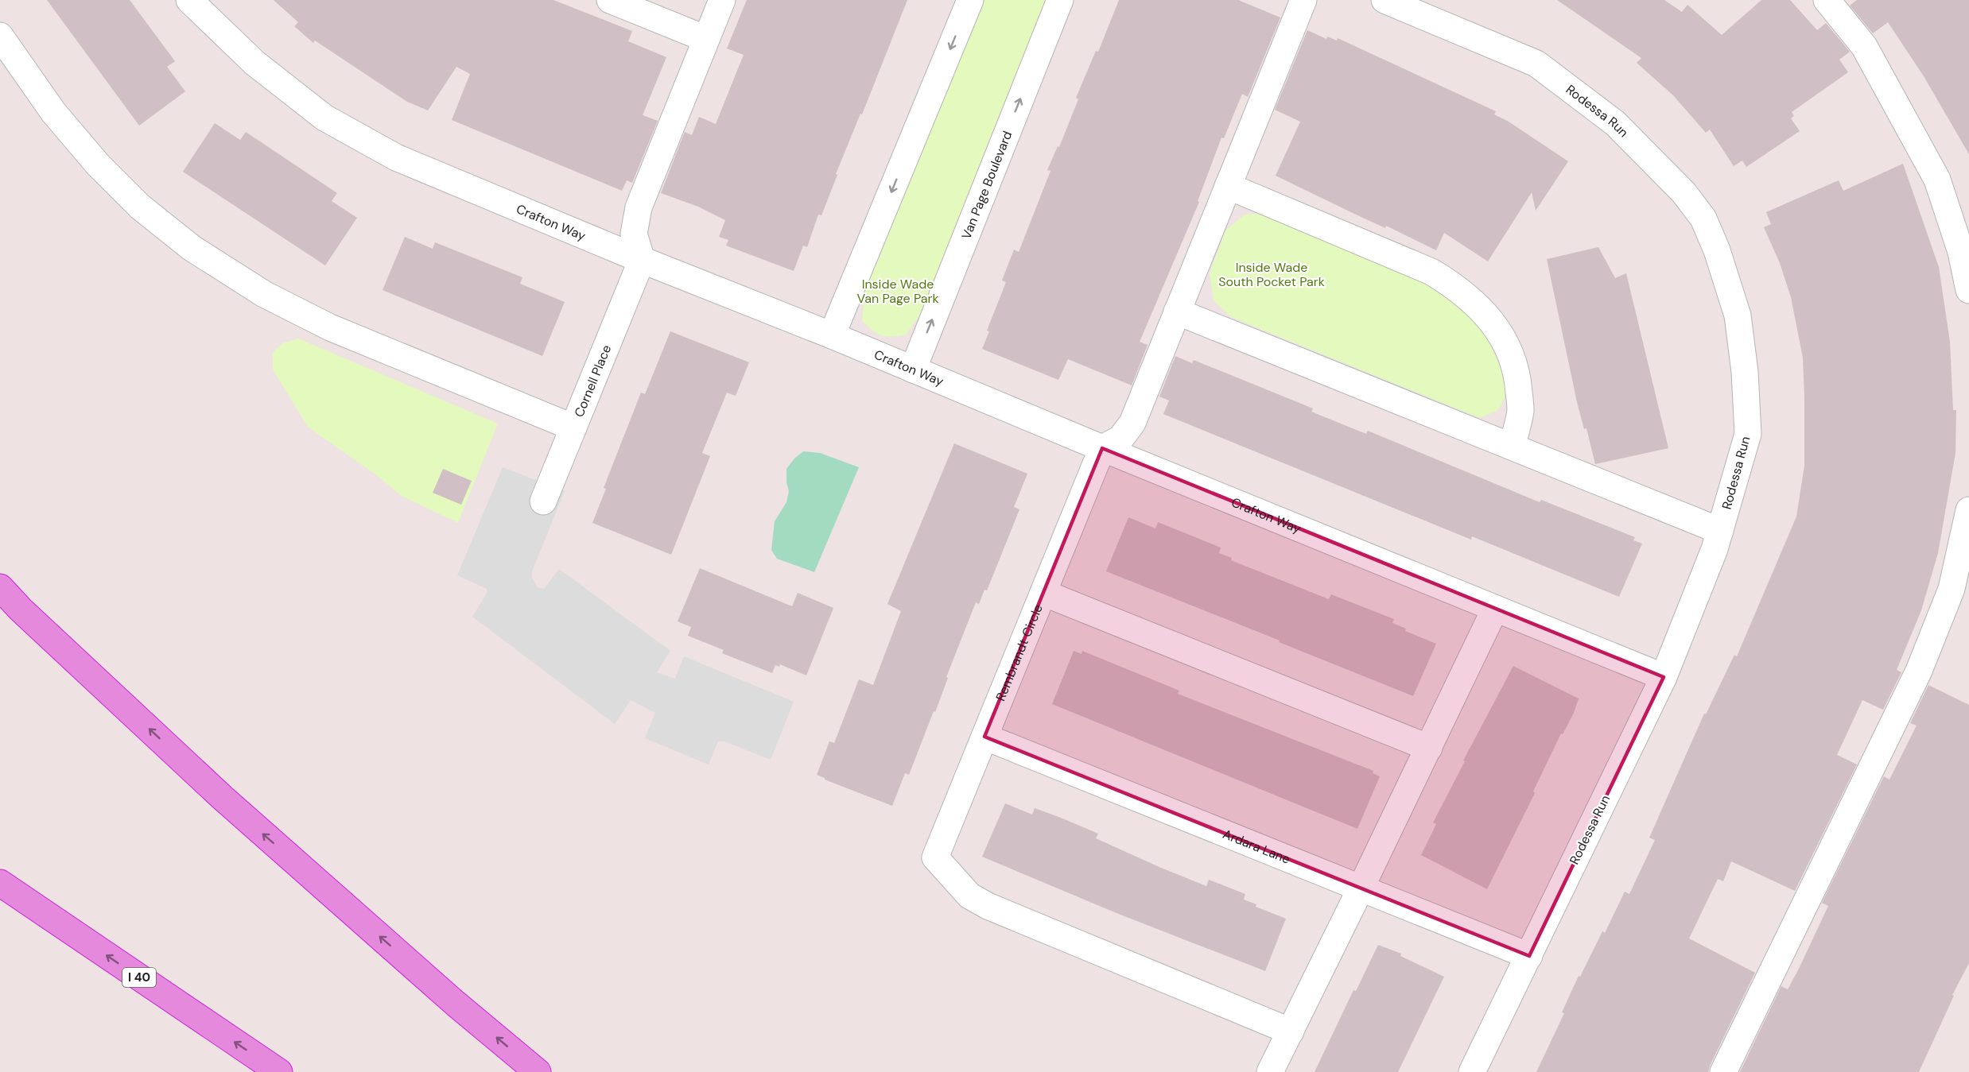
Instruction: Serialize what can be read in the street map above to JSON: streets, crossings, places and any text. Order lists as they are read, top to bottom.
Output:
{
  "streets": {
    "highway": ["I 40"],
    "street": [
      "Rodessa Run",
      "Van Page Boulevard",
      "Crafton Way",
      "Cornell Place",
      "Rembrandt Circle",
      "Ardara Lane"
    ]
  },
  "crossings": [
    ["Rodessa Run", "Crafton Way"],
    ["Rodessa Run", "Ardara Lane"],
    ["Van Page Boulevard", "Crafton Way"],
    ["Crafton Way", "Cornell Place"],
    ["Crafton Way", "Rembrandt Circle"],
    ["Rembrandt Circle", "Ardara Lane"]
  ],
  "parks": ["Inside Wade South Pocket Park", "Inside Wade Van Page Park"]
}
